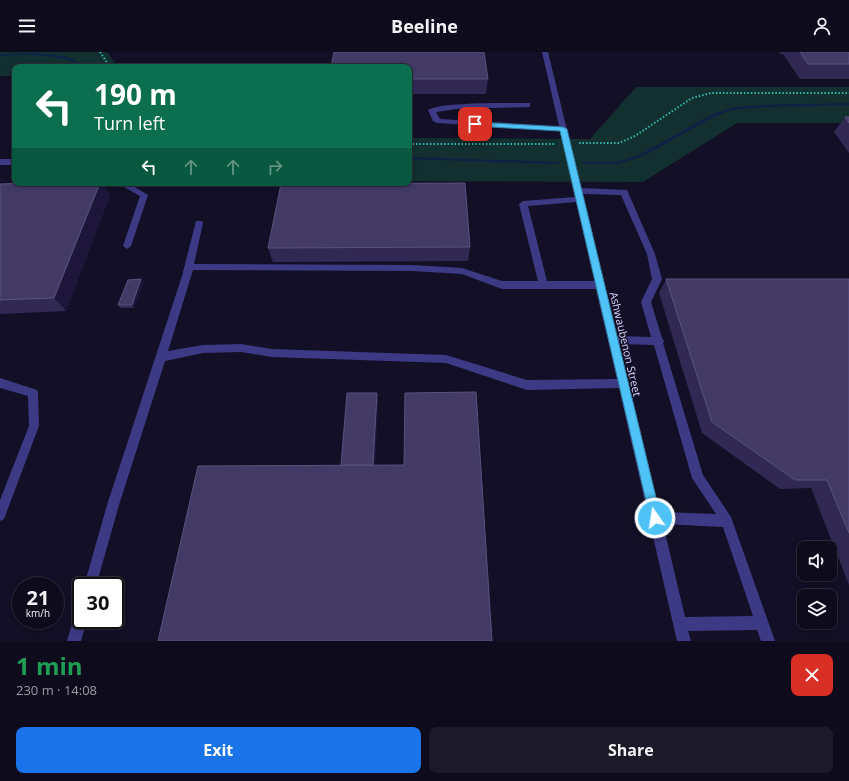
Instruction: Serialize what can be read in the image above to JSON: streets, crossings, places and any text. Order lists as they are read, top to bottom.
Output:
{
  "streets": {
    "street": ["Ashwaubenon Street"]
  },
  "page": {
    "header": "Beeline",
    "turn": ["190 m", "Turn left"],
    "speed": "21 km/h",
    "limit": "30",
    "heading": ["1 min", "230 m · 14:08"],
    "buttons": ["Exit", "Share"]
  }
}
